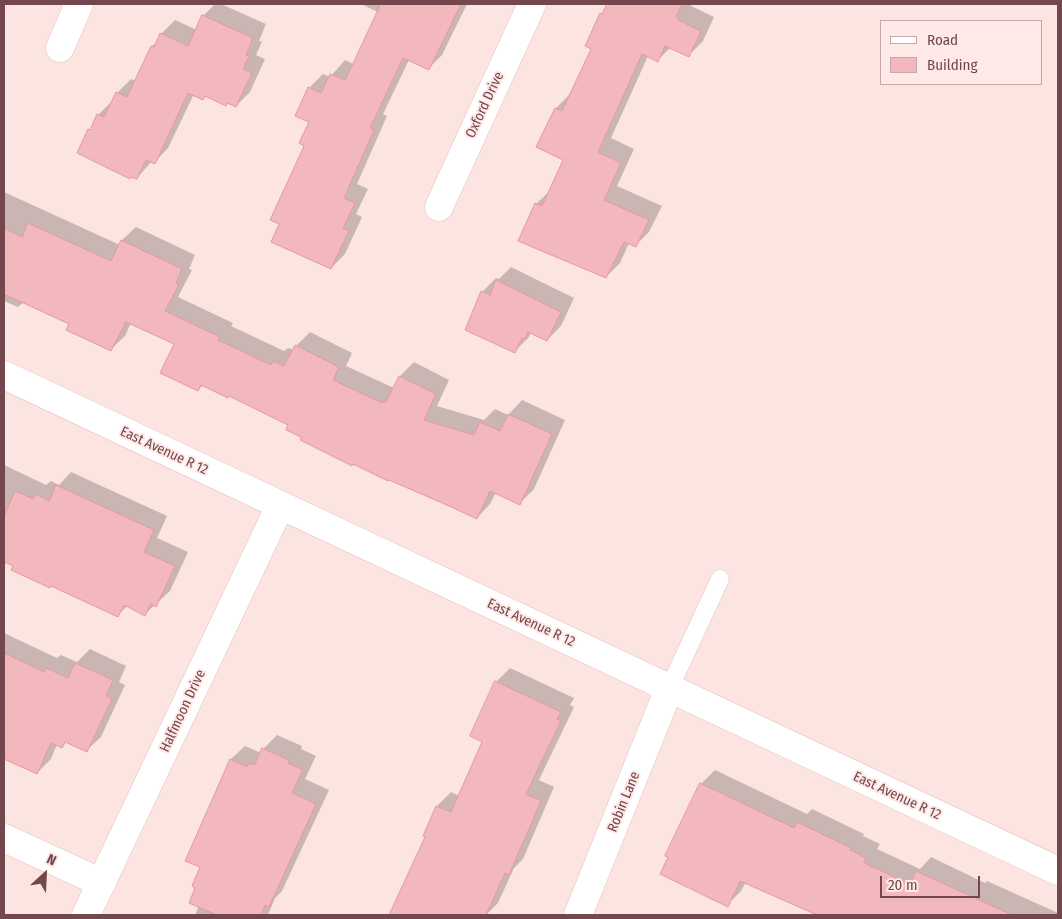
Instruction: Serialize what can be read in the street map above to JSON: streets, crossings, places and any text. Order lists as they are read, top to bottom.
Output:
{
  "streets": {
    "street": [
      "Oxford Drive",
      "East Avenue R 12",
      "Halfmoon Drive",
      "Robin Lane"
    ]
  },
  "crossings": [
    ["East Avenue R 12", "Halfmoon Drive"],
    ["East Avenue R 12", "Robin Lane"]
  ],
  "legend": ["Road", "Building"],
  "scale_bar": "20 m",
  "north": "top right"
}
